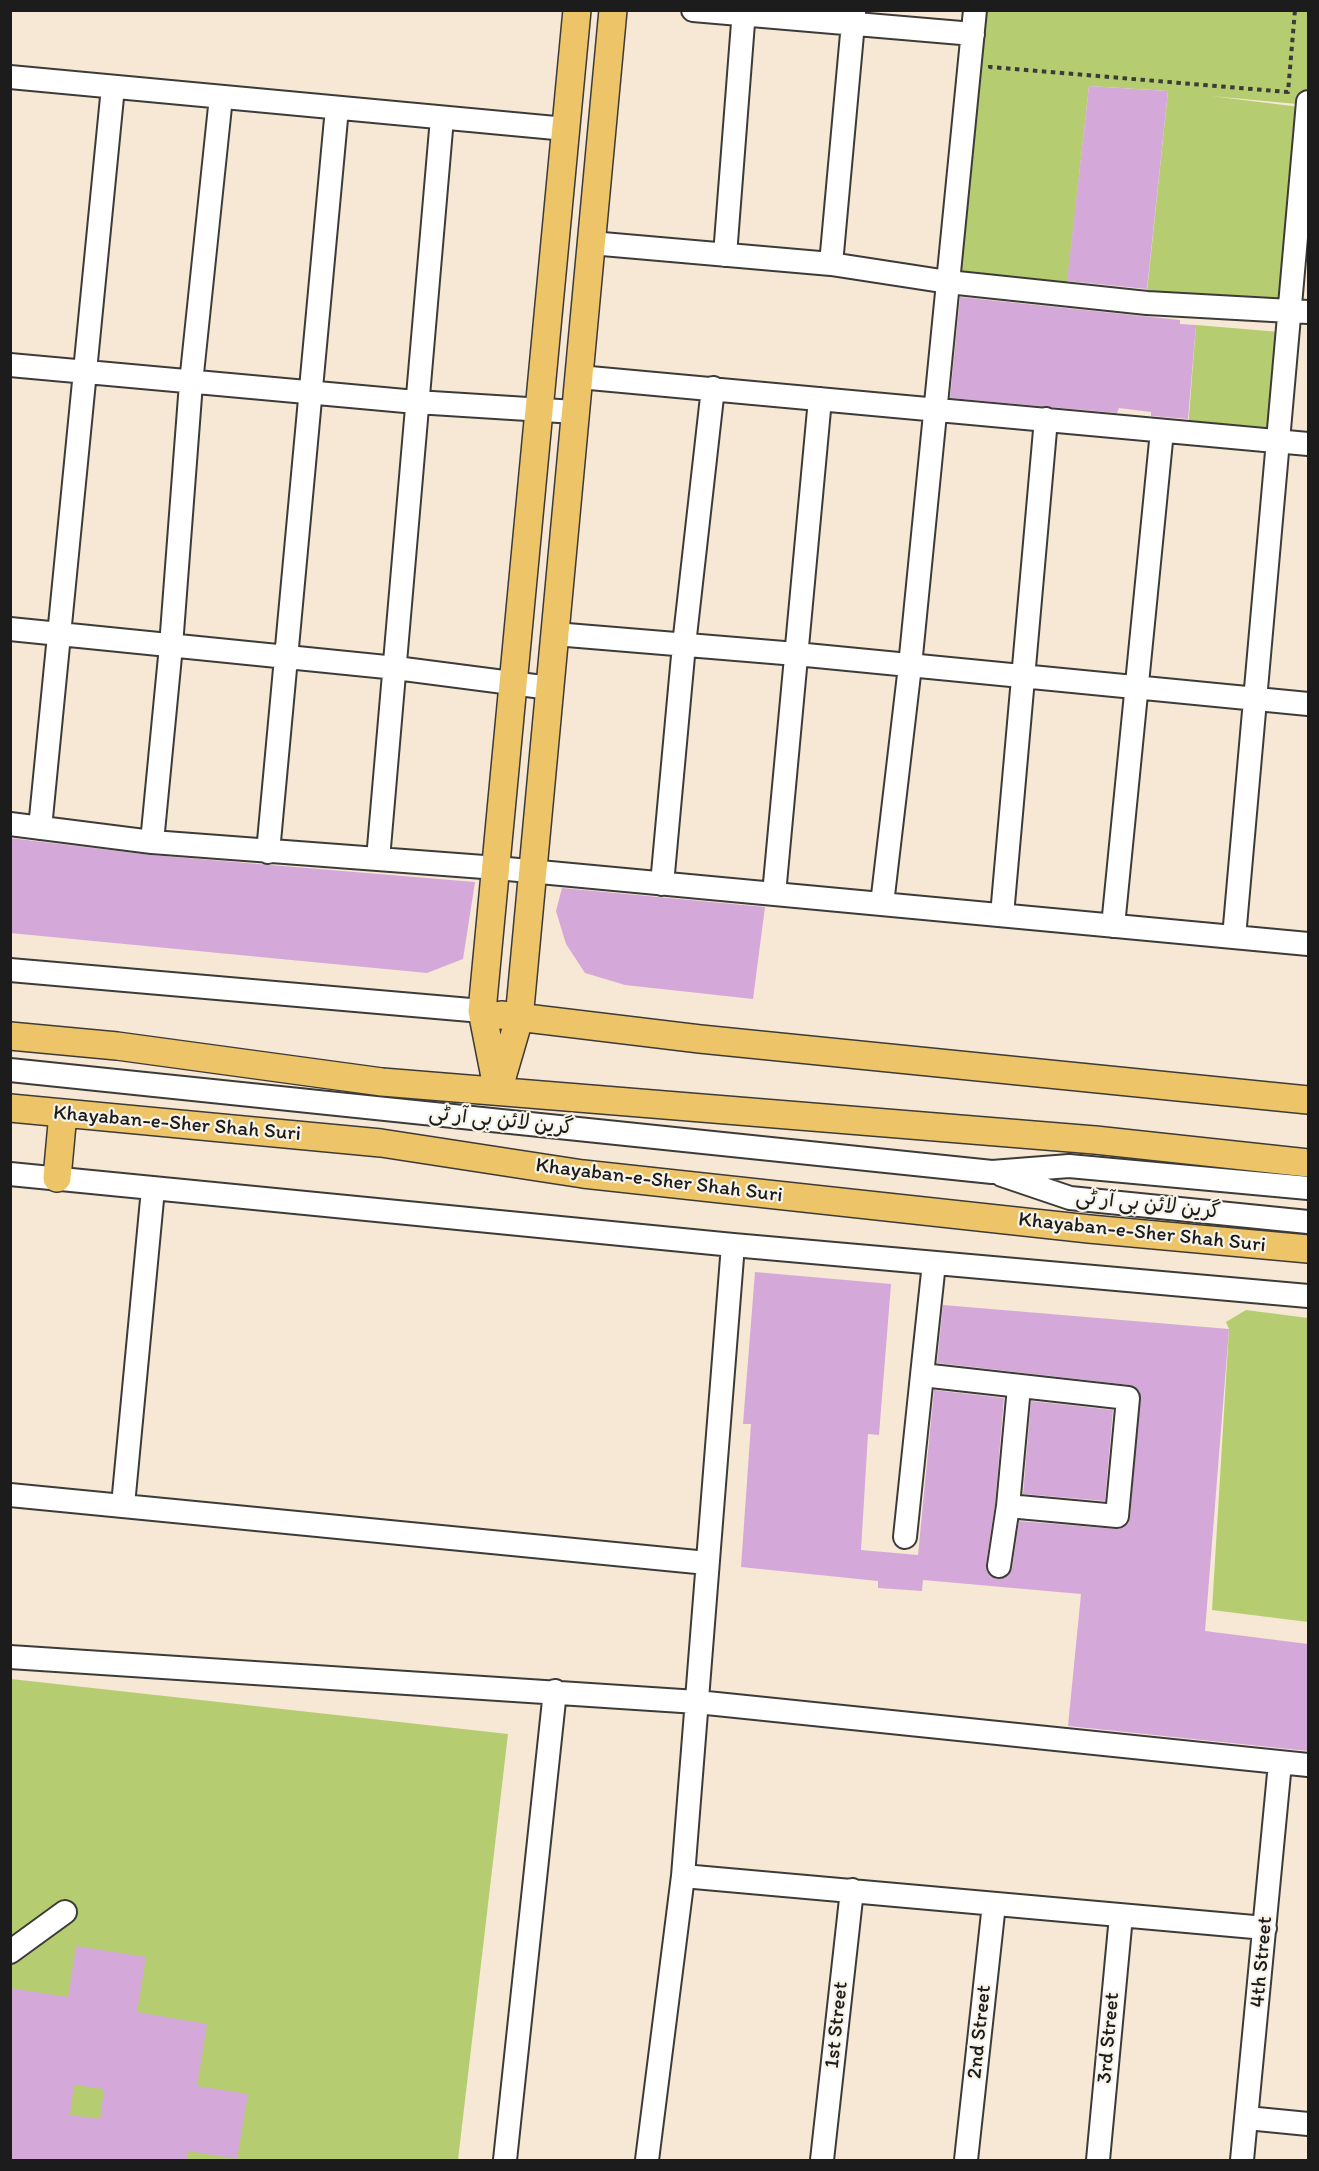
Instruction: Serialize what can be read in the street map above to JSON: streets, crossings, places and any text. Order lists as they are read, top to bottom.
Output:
{
  "streets": {
    "main road": ["Khayaban-e-Sher Shah Suri"],
    "street": [
      "گرین لائن بی آر ٹی",
      "4th Street",
      "1st Street",
      "2nd Street",
      "3rd Street"
    ]
  }
}
